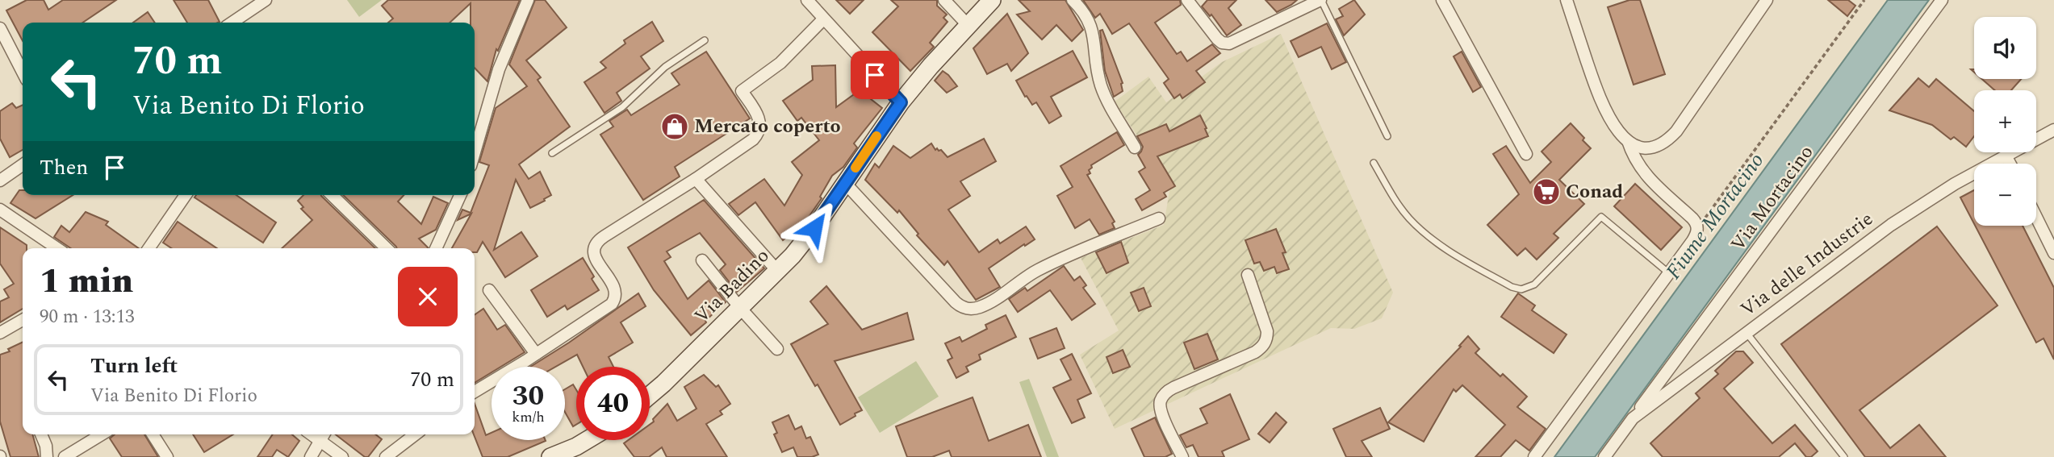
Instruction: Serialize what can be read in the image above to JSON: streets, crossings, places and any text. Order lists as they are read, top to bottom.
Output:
{
  "streets": {
    "street": ["Via Mortacino", "Via delle Industrie", "Via Badino"]
  },
  "crossings": [
    ["Via Mortacino", "Via delle Industrie"]
  ],
  "water": ["Fiume Mortacino"],
  "places": {
    "shop": ["Mercato coperto"],
    "supermarket": ["Conad"]
  },
  "page": {
    "map_buttons": ["+", "−"],
    "turn": ["70 m", "Via Benito Di Florio"],
    "then": "Then",
    "heading": ["1 min", "90 m · 13:13"],
    "list": [
      {
        "name": "Turn left",
        "note": "Via Benito Di Florio",
        "value": "70 m"
      }
    ],
    "speed": "30 km/h",
    "limit": "40"
  }
}
